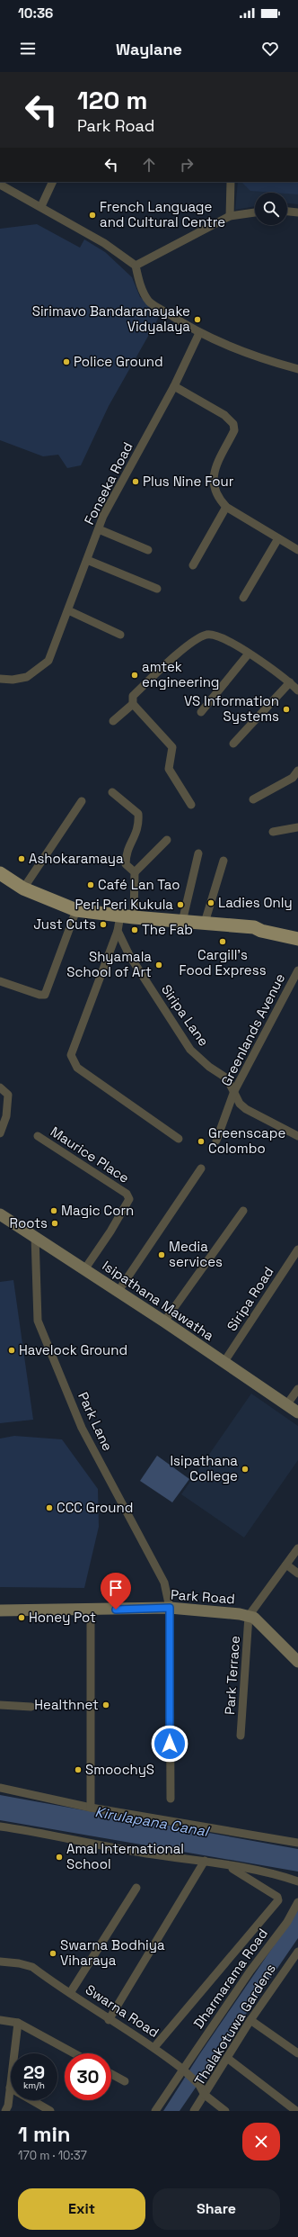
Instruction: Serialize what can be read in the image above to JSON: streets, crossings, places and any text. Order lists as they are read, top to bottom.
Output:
{
  "streets": {
    "main road": ["Isipathana Mawatha", "Park Road"],
    "street": [
      "Fonseka Road",
      "Siripa Lane",
      "Greenlands Avenue",
      "Maurice Place",
      "Siripa Road",
      "Park Lane",
      "Park Terrace",
      "Dharmarama Road",
      "Swarna Road",
      "Thalakotuwa Gardens"
    ]
  },
  "crossings": [
    ["Siripa Lane", "Greenlands Avenue"],
    ["Maurice Place", "Isipathana Mawatha"],
    ["Siripa Road", "Isipathana Mawatha"],
    ["Isipathana Mawatha", "Park Lane"],
    ["Park Lane", "Park Road"],
    ["Park Road", "Park Terrace"],
    ["Dharmarama Road", "Swarna Road"],
    ["Swarna Road", "Thalakotuwa Gardens"]
  ],
  "water": ["Kirulapana Canal"],
  "places": [
    "French Language and Cultural Centre",
    "Sirimavo Bandaranayake Vidyalaya",
    "Police Ground",
    "Plus Nine Four",
    "amtek engineering",
    "VS Information Systems",
    "Ashokaramaya",
    "Café Lan Tao",
    "Ladies Only",
    "Peri Peri Kukula",
    "Just Cuts",
    "The Fab",
    "Cargill's Food Express",
    "Shyamala School of Art",
    "Greenscape Colombo",
    "Magic Corn",
    "Roots",
    "Media services",
    "Havelock Ground",
    "Isipathana College",
    "CCC Ground",
    "Honey Pot",
    "Healthnet",
    "SmoochyS",
    "Amal International School",
    "Swarna Bodhiya Viharaya"
  ],
  "page": {
    "status": "10:36",
    "header": "Waylane",
    "turn": ["120 m", "Park Road"],
    "speed": "29 km/h",
    "limit": "30",
    "heading": ["1 min", "170 m · 10:37"],
    "buttons": ["Exit", "Share"]
  }
}
